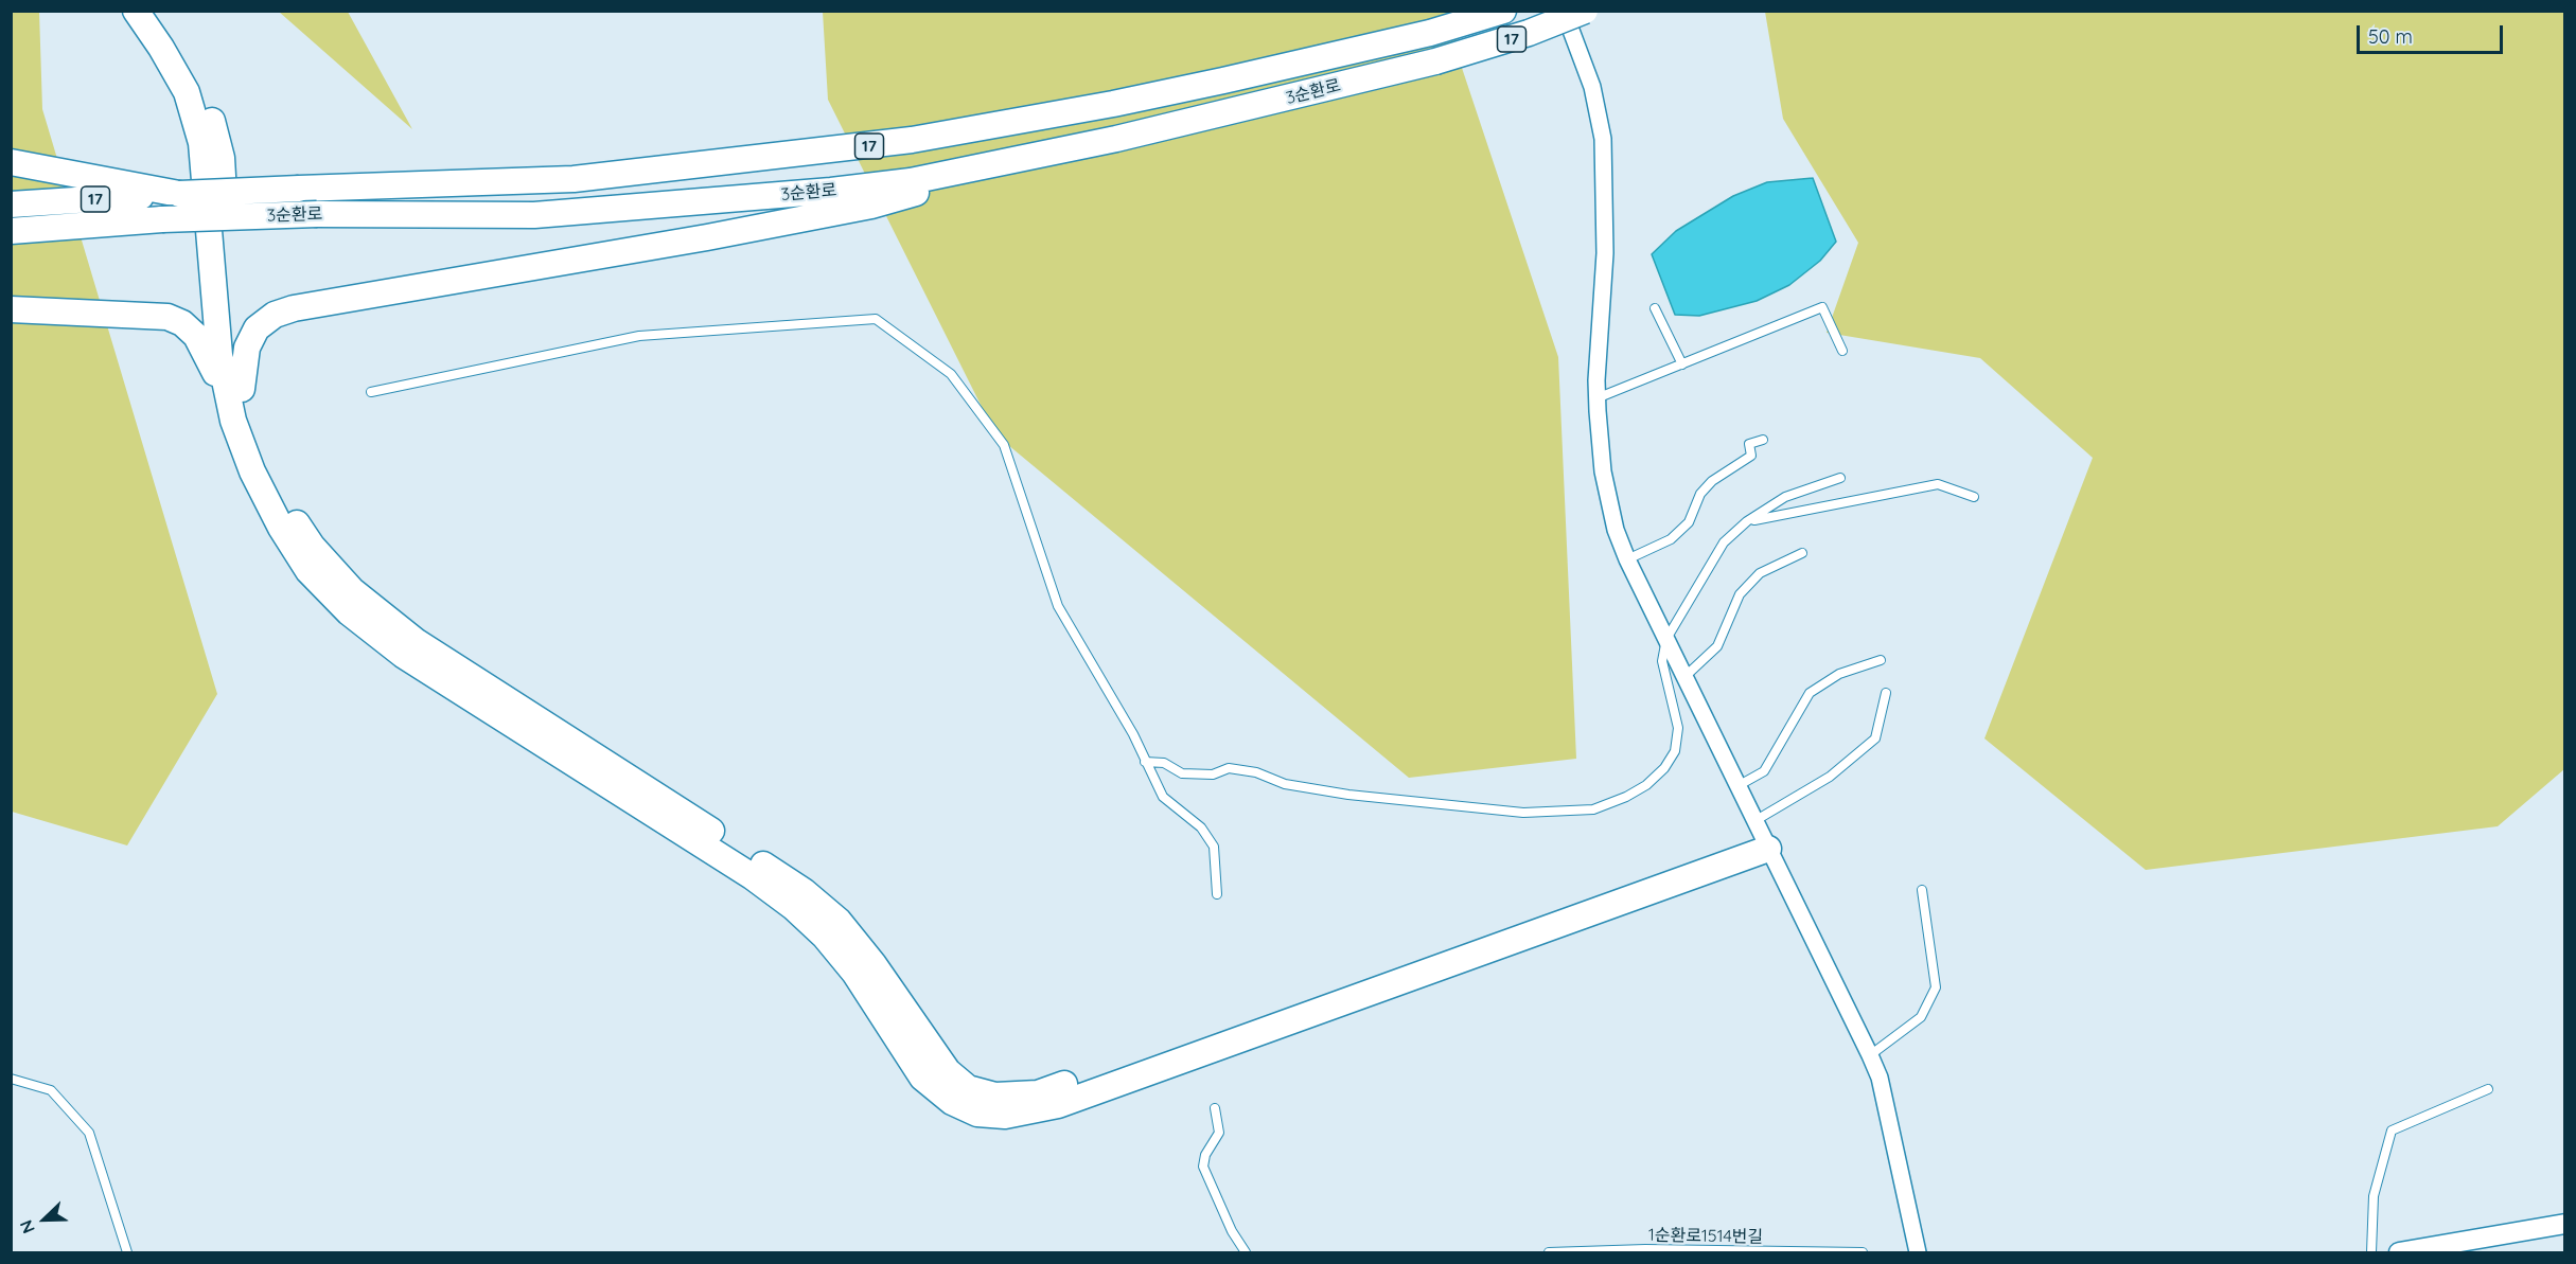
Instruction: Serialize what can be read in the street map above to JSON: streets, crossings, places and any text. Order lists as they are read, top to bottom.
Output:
{
  "streets": {
    "highway": ["17", "3순환로"],
    "lane": ["1순환로1514번길"]
  },
  "scale_bar": "50 m",
  "north": "bottom left"
}
